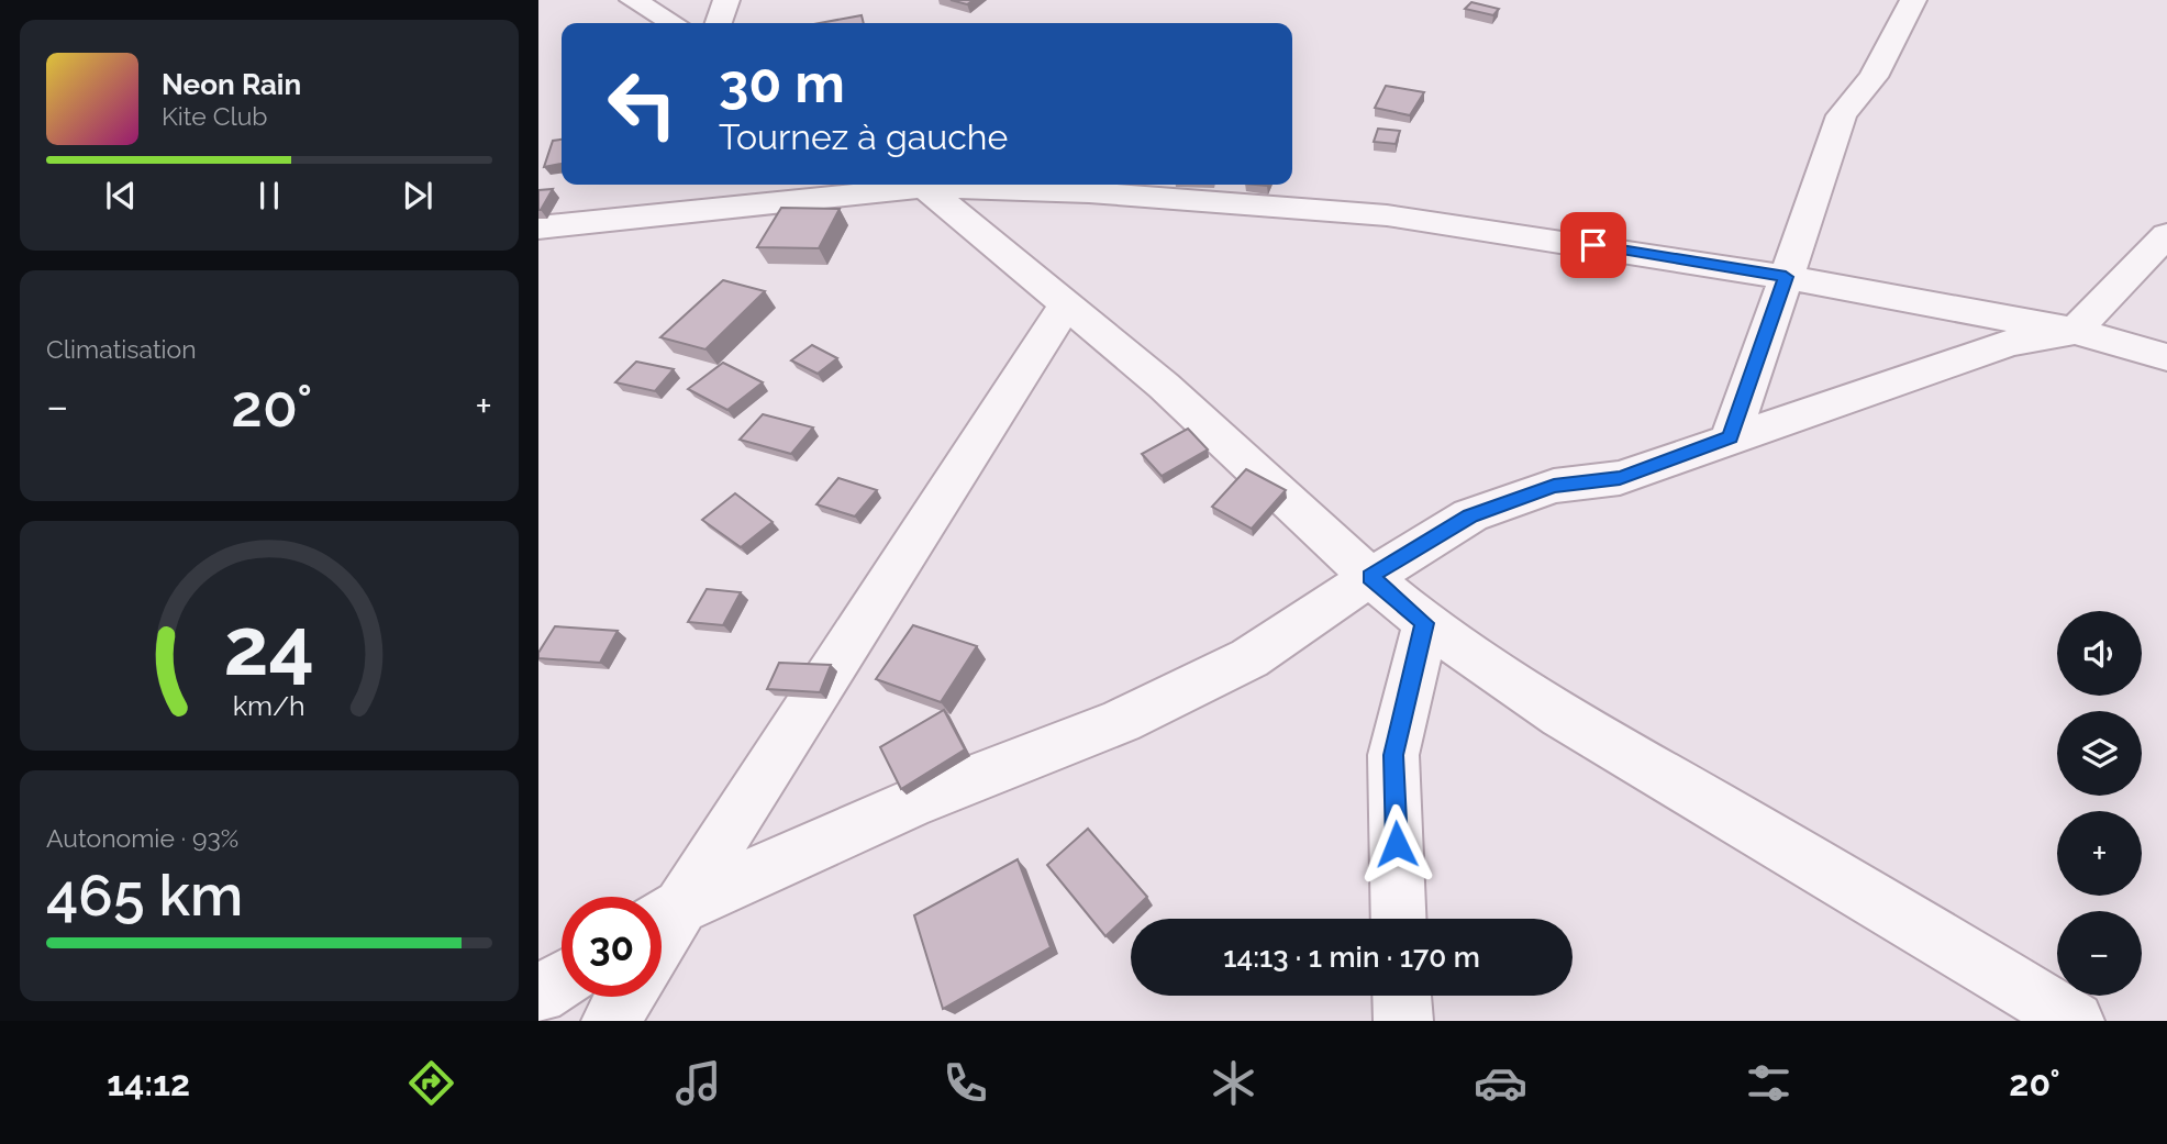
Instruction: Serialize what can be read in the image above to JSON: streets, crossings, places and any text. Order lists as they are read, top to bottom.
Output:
{
  "page": {
    "turn": ["30 m", "Tournez à gauche"],
    "song": ["Neon Rain", "Kite Club"],
    "tile": [
      "Climatisation",
      ["Autonomie · 93%", "465 km"]
    ],
    "heat": ["−", "20°", "+"],
    "map_buttons": ["+", "−"],
    "limit": "30",
    "trip": "14:13 · 1 min · 170 m",
    "tabs": ["14:12", "20°"],
    "gauge": ["24", "km/h"]
  }
}
